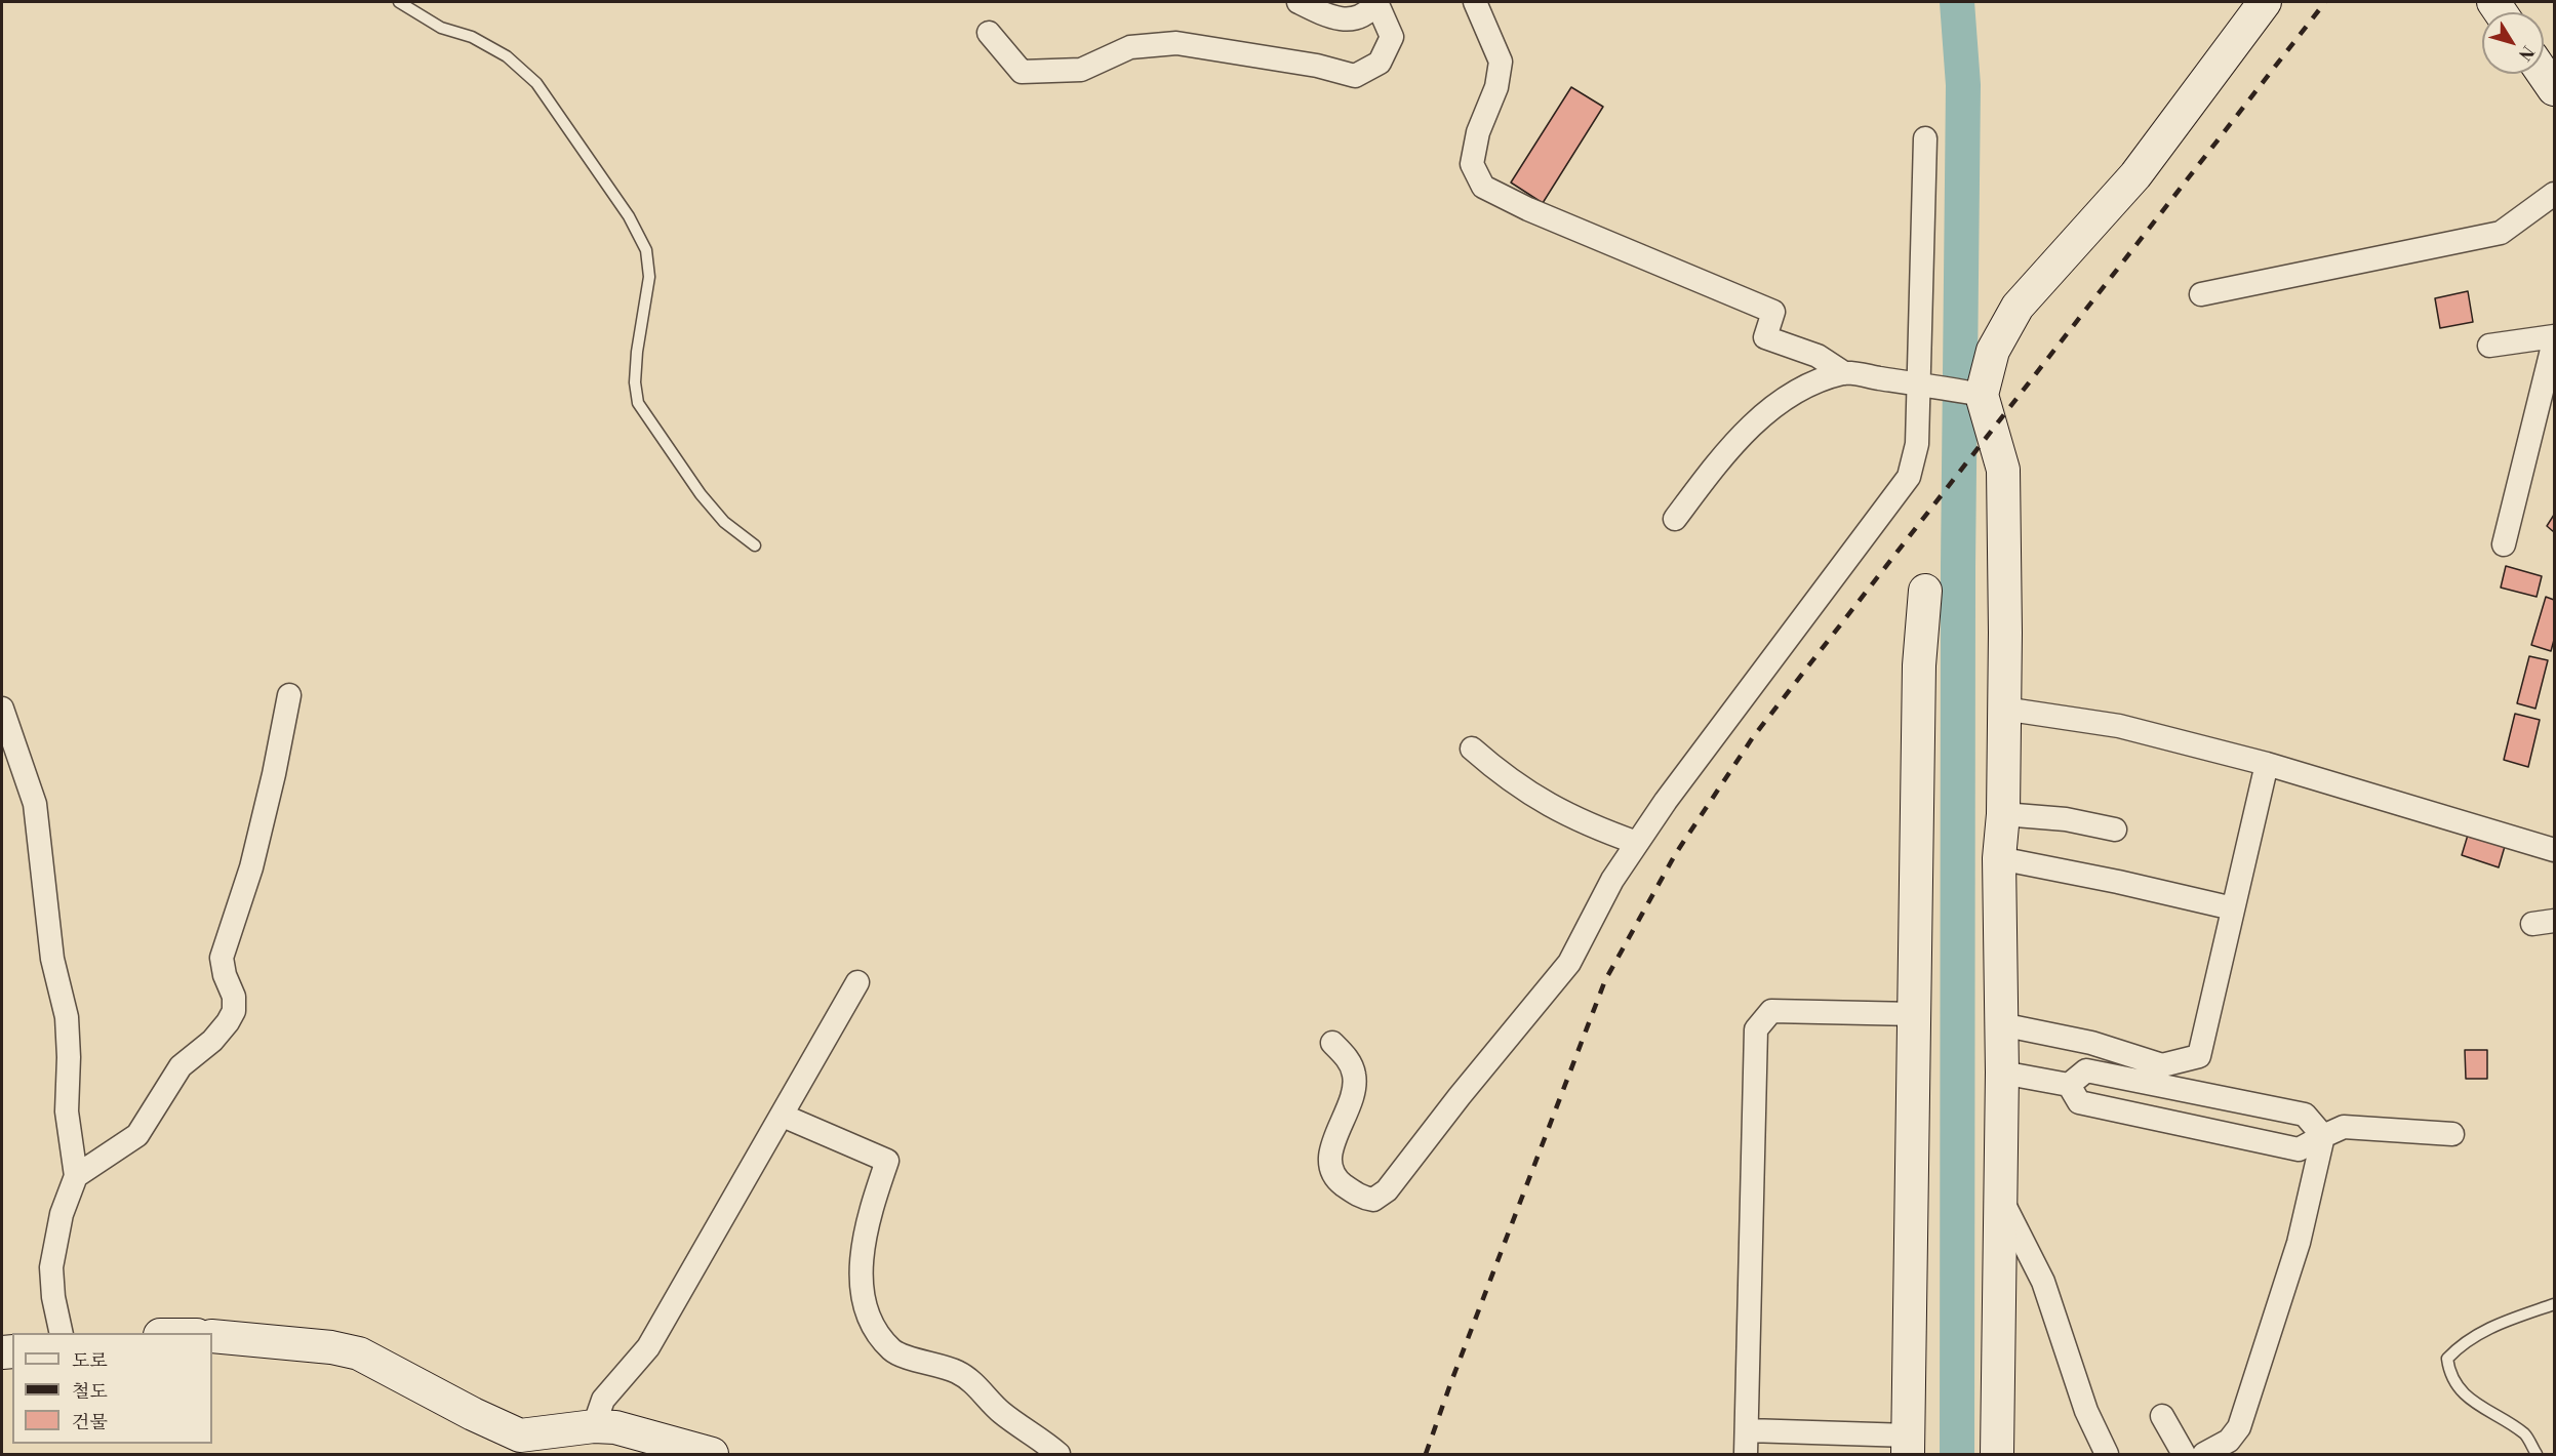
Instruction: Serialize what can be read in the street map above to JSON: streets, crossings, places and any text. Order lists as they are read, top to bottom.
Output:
{
  "legend": ["도로", "철도", "건물"],
  "north": "bottom right"
}
